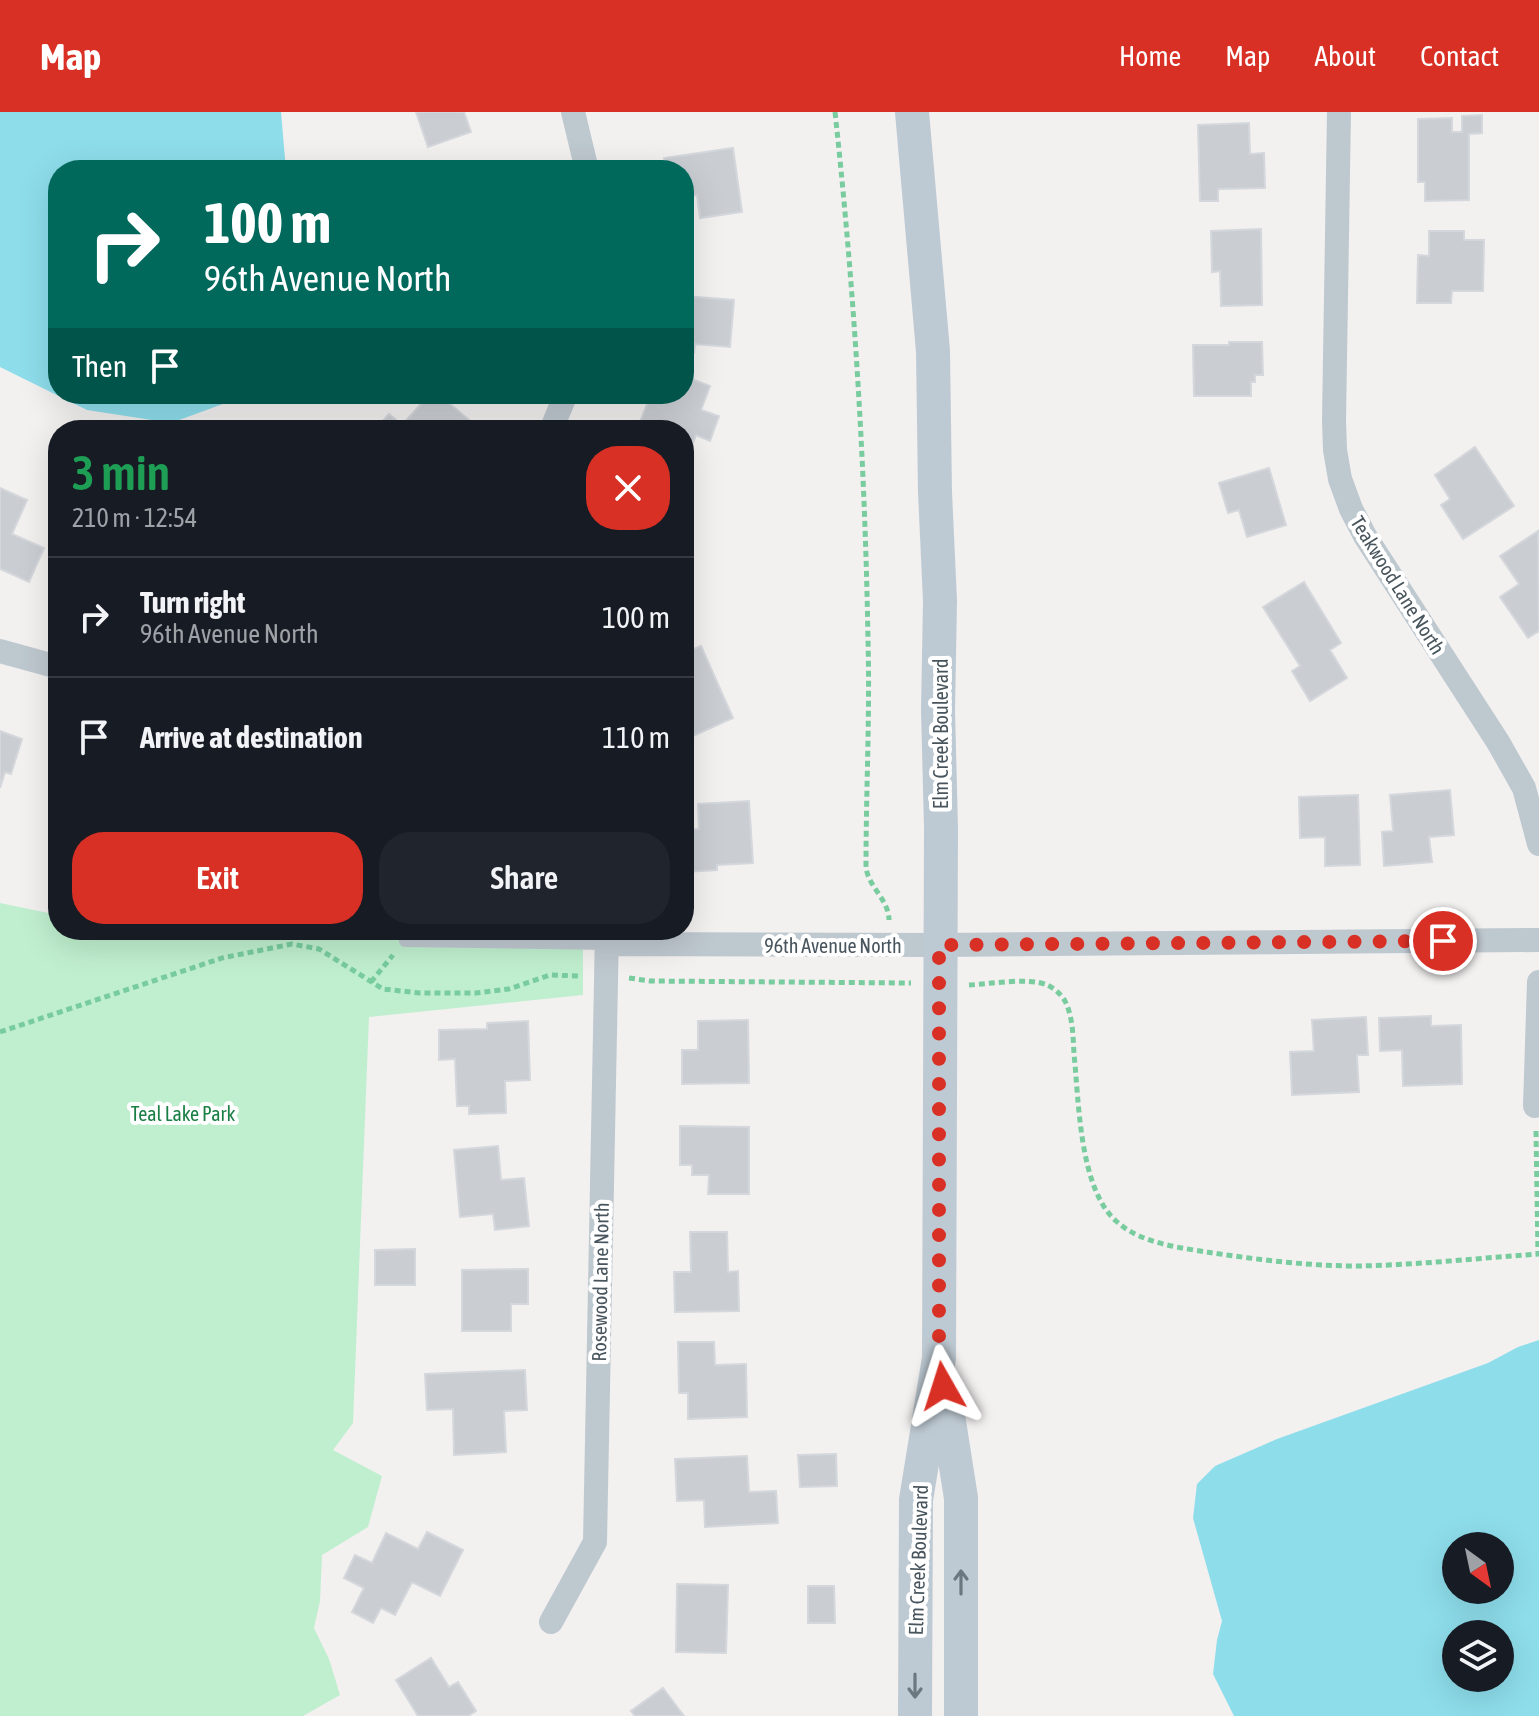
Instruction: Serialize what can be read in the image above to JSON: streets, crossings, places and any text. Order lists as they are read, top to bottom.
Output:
{
  "streets": {
    "main road": ["Elm Creek Boulevard"],
    "street": ["Teakwood Lane North", "96th Avenue North", "Rosewood Lane North"]
  },
  "crossings": [
    ["Elm Creek Boulevard", "96th Avenue North"]
  ],
  "parks": ["Teal Lake Park"],
  "north": "bottom right",
  "page": {
    "header": "Map",
    "nav": [
      "Home",
      "Map",
      "About",
      "Contact"
    ],
    "turn": ["100 m", "96th Avenue North"],
    "then": "Then",
    "heading": ["3 min", "210 m · 12:54"],
    "list": [
      {
        "name": "Turn right",
        "note": "96th Avenue North",
        "value": "100 m"
      },
      {
        "name": "Arrive at destination",
        "value": "110 m"
      }
    ],
    "buttons": ["Exit", "Share"]
  }
}
